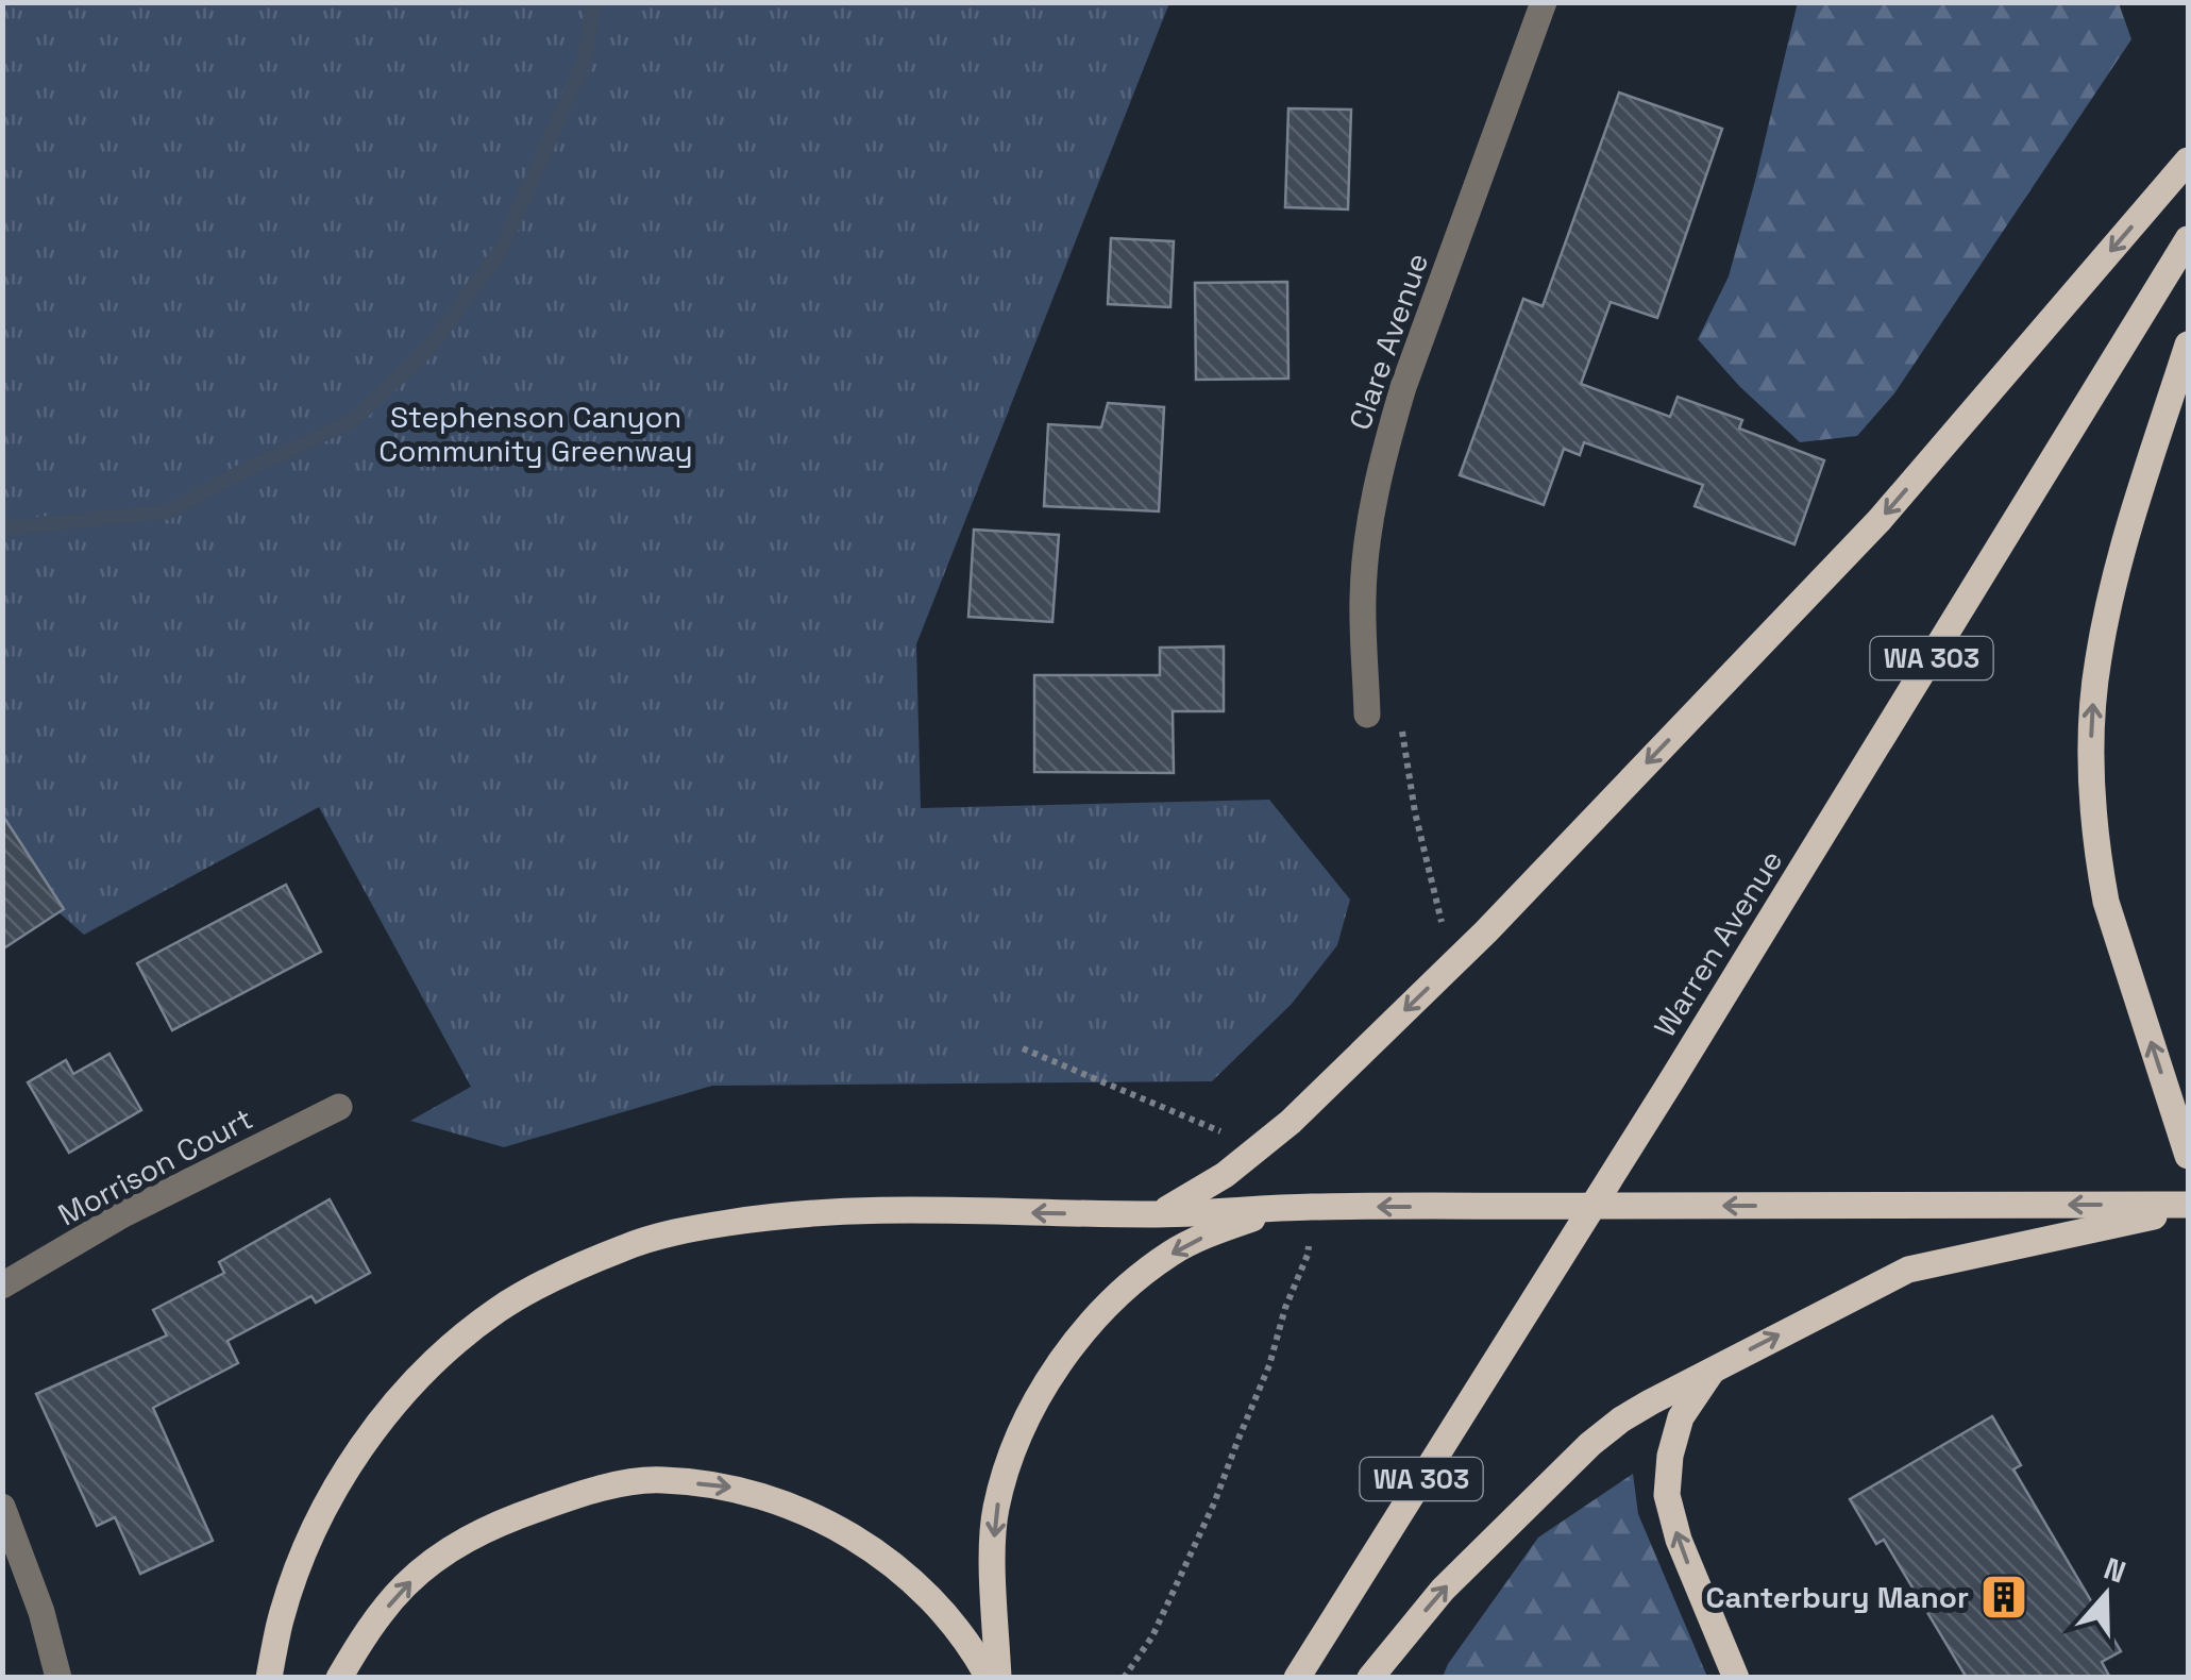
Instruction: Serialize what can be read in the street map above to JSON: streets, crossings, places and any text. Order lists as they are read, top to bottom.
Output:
{
  "streets": {
    "main road": ["WA 303", "Warren Avenue"],
    "street": ["Clare Avenue", "Morrison Court"]
  },
  "parks": ["Stephenson Canyon Community Greenway"],
  "places": {
    "building": ["Canterbury Manor"]
  },
  "north": "top"
}
